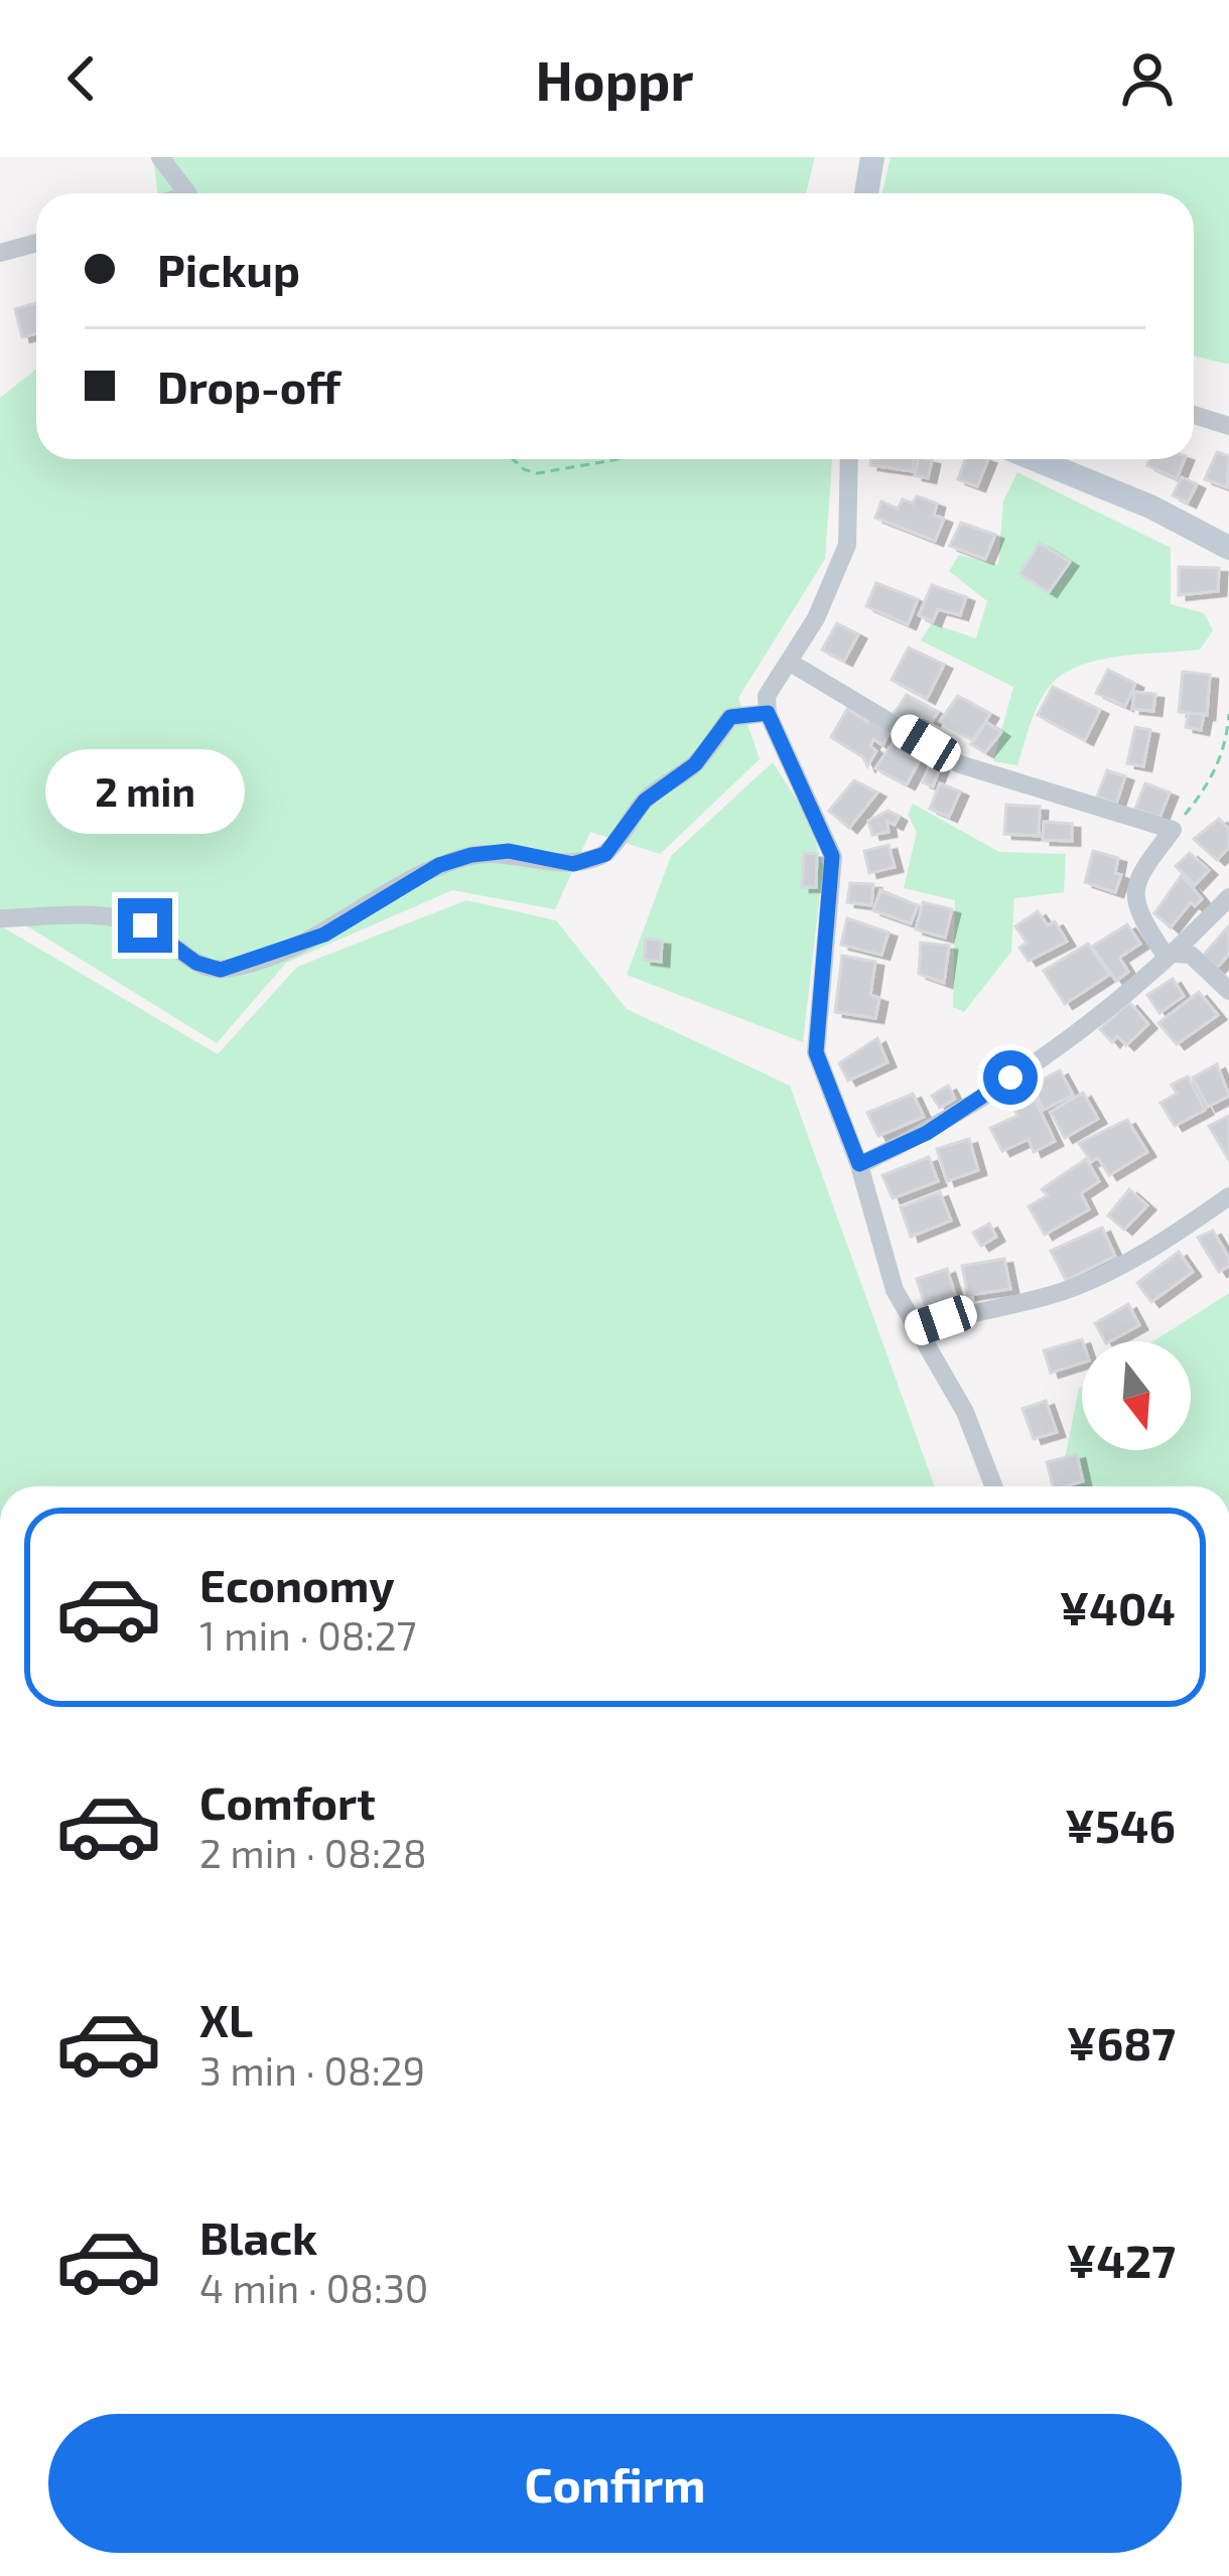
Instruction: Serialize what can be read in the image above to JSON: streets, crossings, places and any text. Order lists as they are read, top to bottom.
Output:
{
  "north": "bottom",
  "page": {
    "header": "Hoppr",
    "banner": ["Pickup", "Drop-off"],
    "bubble": "2 min",
    "list": [
      {
        "name": "Economy",
        "note": "1 min · 08:27",
        "value": "¥404"
      },
      {
        "name": "Comfort",
        "note": "2 min · 08:28",
        "value": "¥546"
      },
      {
        "name": "XL",
        "note": "3 min · 08:29",
        "value": "¥687"
      },
      {
        "name": "Black",
        "note": "4 min · 08:30",
        "value": "¥427"
      }
    ],
    "buttons": "Confirm"
  }
}
